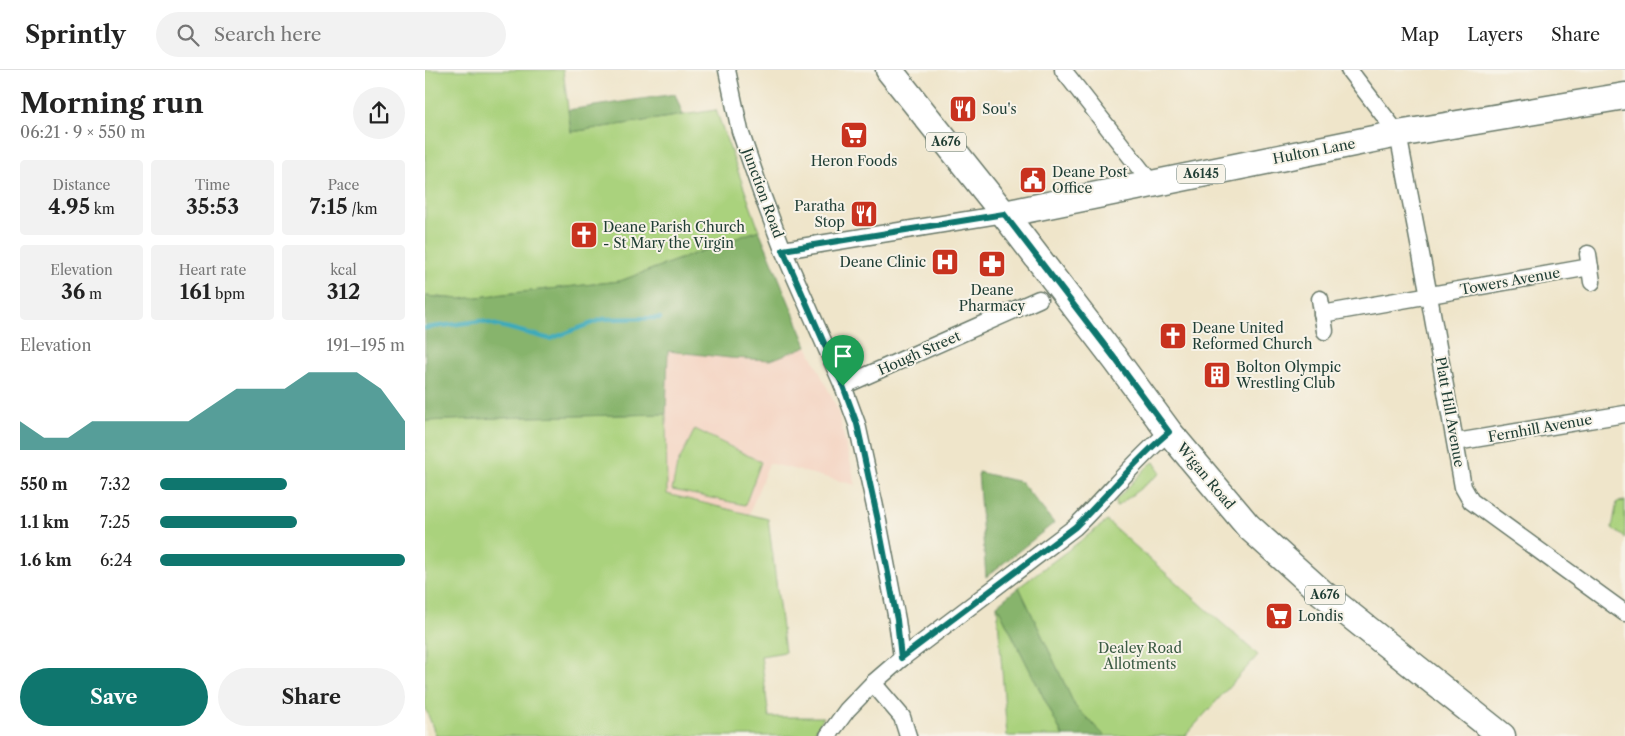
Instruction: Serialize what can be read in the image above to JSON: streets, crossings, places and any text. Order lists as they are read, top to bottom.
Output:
{
  "streets": {
    "main road": [
      "A676",
      "Hulton Lane",
      "A6145",
      "Wigan Road"
    ],
    "street": [
      "Junction Road",
      "Towers Avenue",
      "Hough Street",
      "Platt Hill Avenue",
      "Fernhill Avenue"
    ]
  },
  "crossings": [
    ["Hulton Lane", "Platt Hill Avenue"],
    ["Hulton Lane", "Wigan Road"],
    ["Junction Road", "Hough Street"],
    ["Towers Avenue", "Platt Hill Avenue"],
    ["Platt Hill Avenue", "Fernhill Avenue"]
  ],
  "parks": ["Dealey Road Allotments"],
  "places": {
    "restaurant": ["Sou's", "Paratha Stop"],
    "supermarket": ["Heron Foods", "Londis"],
    "public building": ["Deane Post Office"],
    "church": ["Deane Parish Church - St Mary the Virgin", "Deane United Reformed Church"],
    "hospital": ["Deane Clinic"],
    "pharmacy": ["Deane Pharmacy"],
    "building": ["Bolton Olympic Wrestling Club"]
  },
  "page": {
    "header": "Sprintly",
    "search": "Search here",
    "nav": ["Map", "Layers", "Share"],
    "heading": ["Morning run", "06:21 · 9 × 550 m"],
    "stats": [
      ["Distance", "4.95 km"],
      ["Time", "35:53"],
      ["Pace", "7:15 /km"],
      ["Elevation", "36 m"],
      ["Heart rate", "161 bpm"],
      ["kcal", "312"]
    ],
    "chart": ["Elevation", "191–195 m"],
    "list": [
      {
        "name": "550 m",
        "note": "7:32"
      },
      {
        "name": "1.1 km",
        "note": "7:25"
      },
      {
        "name": "1.6 km",
        "note": "6:24"
      }
    ],
    "buttons": ["Save", "Share"]
  }
}
